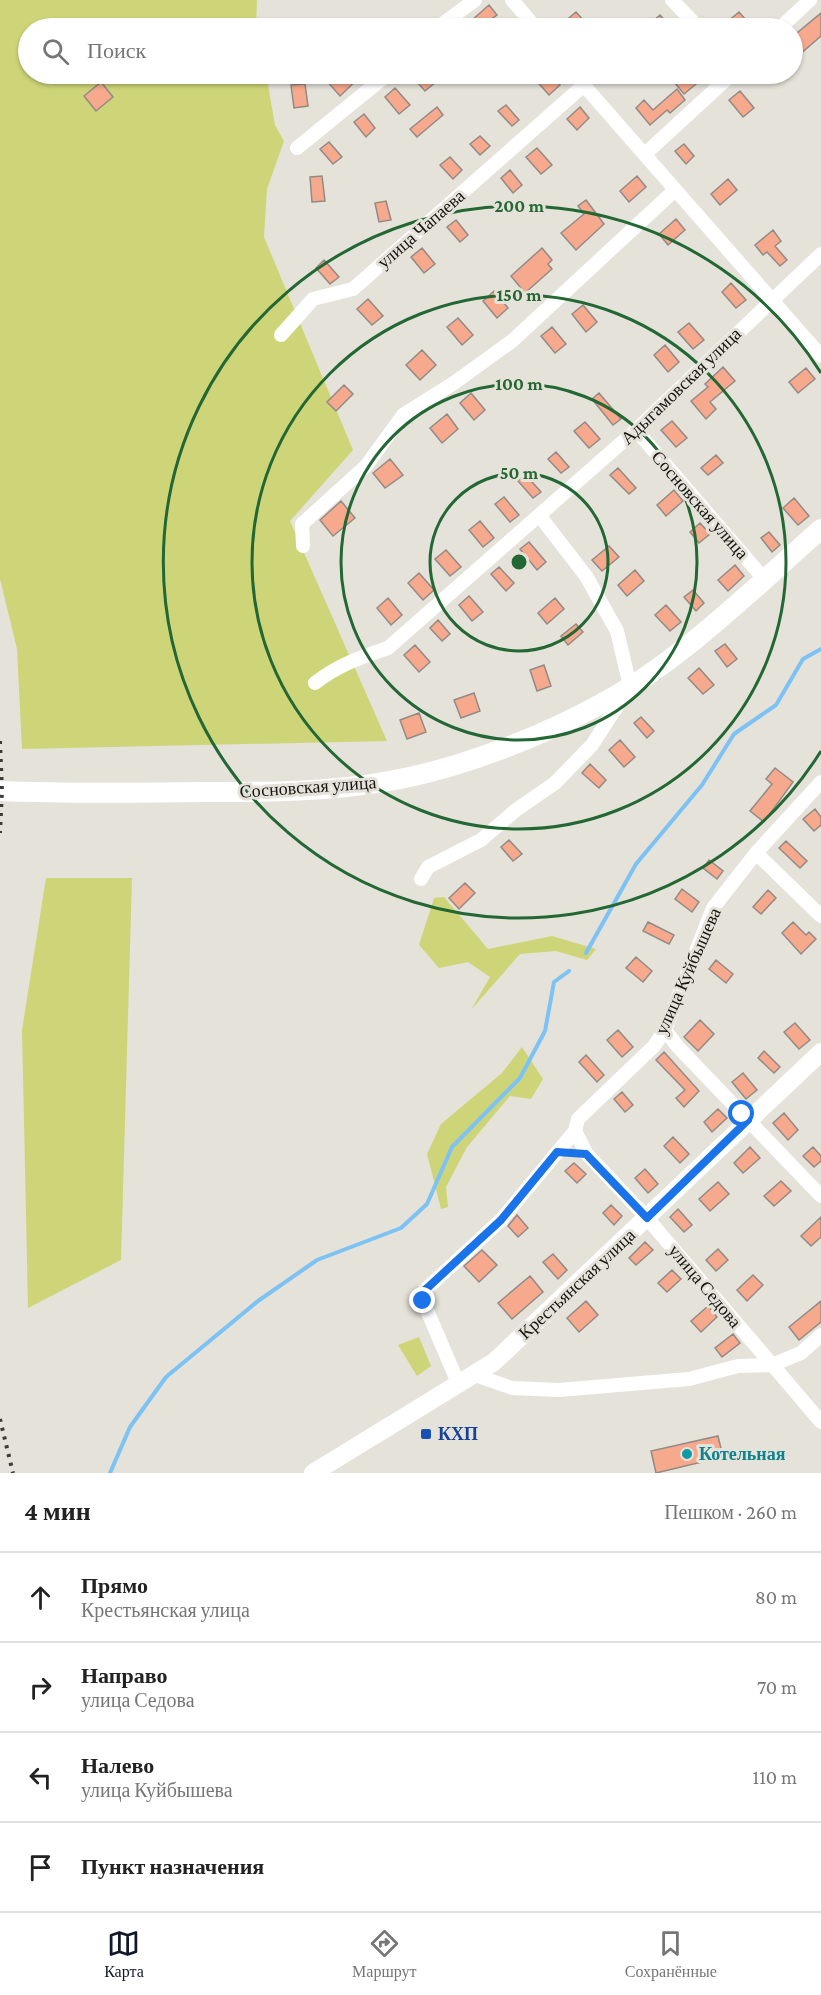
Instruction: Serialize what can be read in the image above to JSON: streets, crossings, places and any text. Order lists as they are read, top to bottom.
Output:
{
  "streets": {
    "main road": ["Сосновская улица"],
    "street": [
      "улица Чапаева",
      "Адыгамовская улица",
      "улица Куйбышева",
      "Крестьянская улица",
      "улица Седова"
    ]
  },
  "crossings": [
    ["Адыгамовская улица", "Сосновская улица"],
    ["улица Куйбышева", "Крестьянская улица"],
    ["улица Куйбышева", "улица Седова"],
    ["Крестьянская улица", "улица Седова"]
  ],
  "places": {
    "transit": ["КХП"],
    "other": ["Котельная"]
  },
  "page": {
    "search": "Поиск",
    "heading": ["4 мин", "Пешком · 260 m"],
    "list": [
      ["Прямо", "Крестьянская улица", "80 m"],
      ["Направо", "улица Седова", "70 m"],
      ["Налево", "улица Куйбышева", "110 m"],
      "Пункт назначения"
    ],
    "nav": ["Карта", "Маршрут", "Сохранённые"]
  },
  "rings": [
    "200 m",
    "150 m",
    "100 m",
    "50 m"
  ]
}
